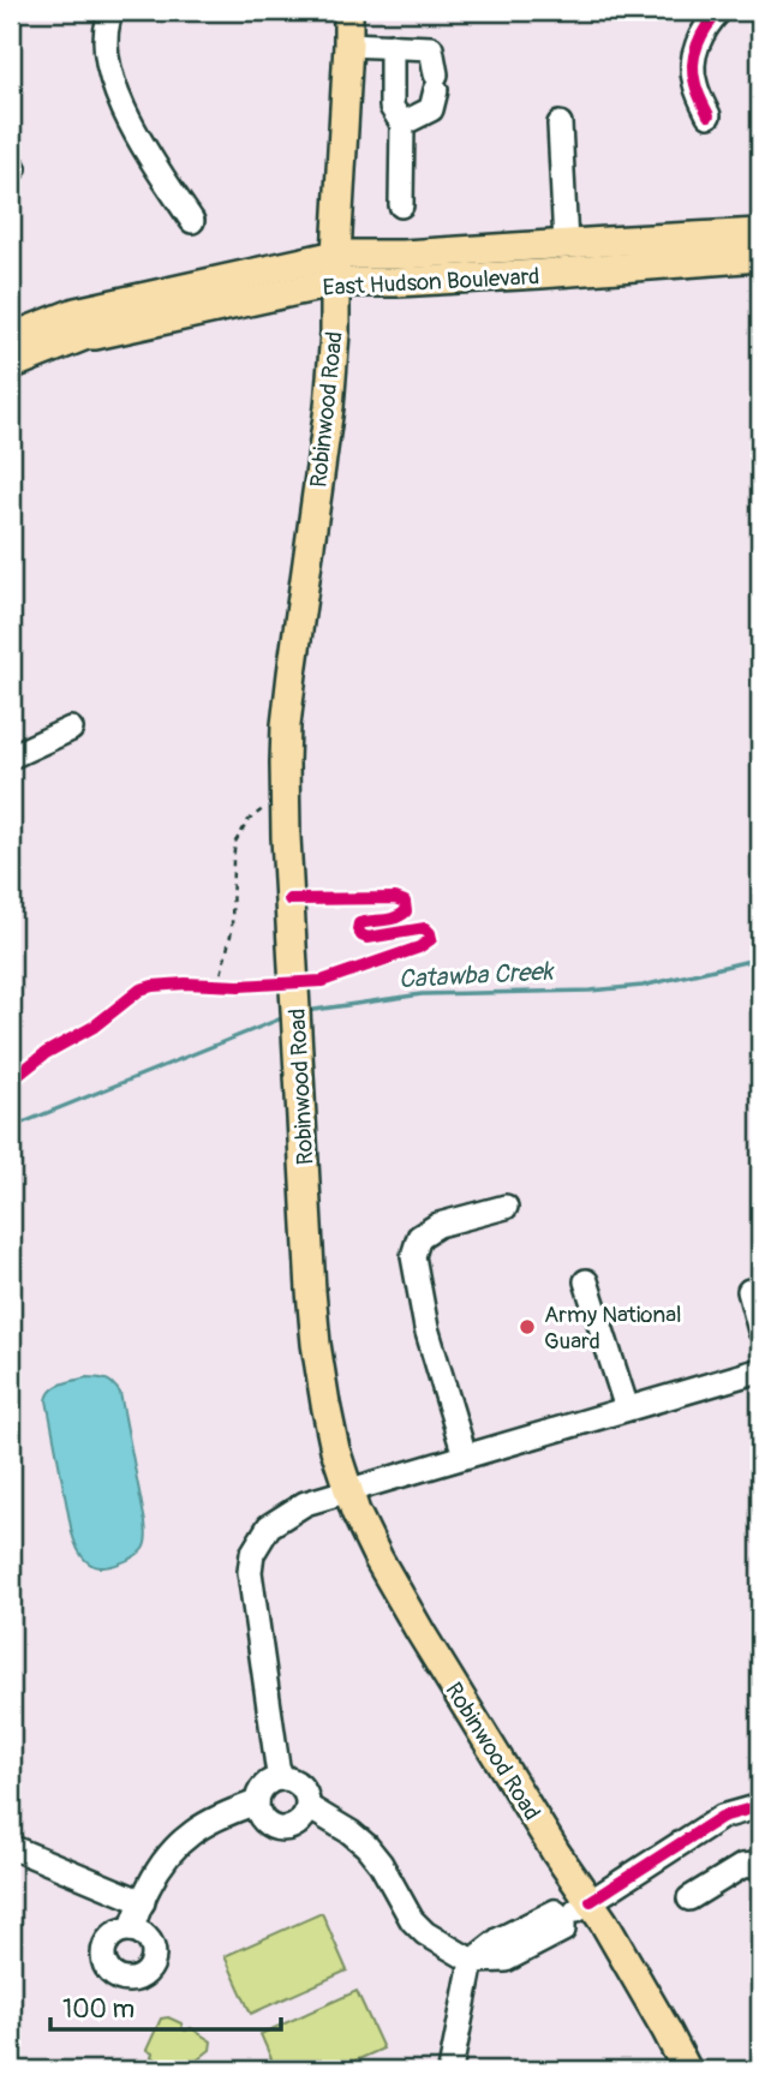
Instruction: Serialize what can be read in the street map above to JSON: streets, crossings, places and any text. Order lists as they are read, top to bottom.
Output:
{
  "streets": {
    "main road": ["East Hudson Boulevard", "Robinwood Road"]
  },
  "crossings": [
    ["East Hudson Boulevard", "Robinwood Road"]
  ],
  "water": ["Catawba Creek"],
  "places": ["Army National Guard"],
  "scale_bar": "100 m"
}
